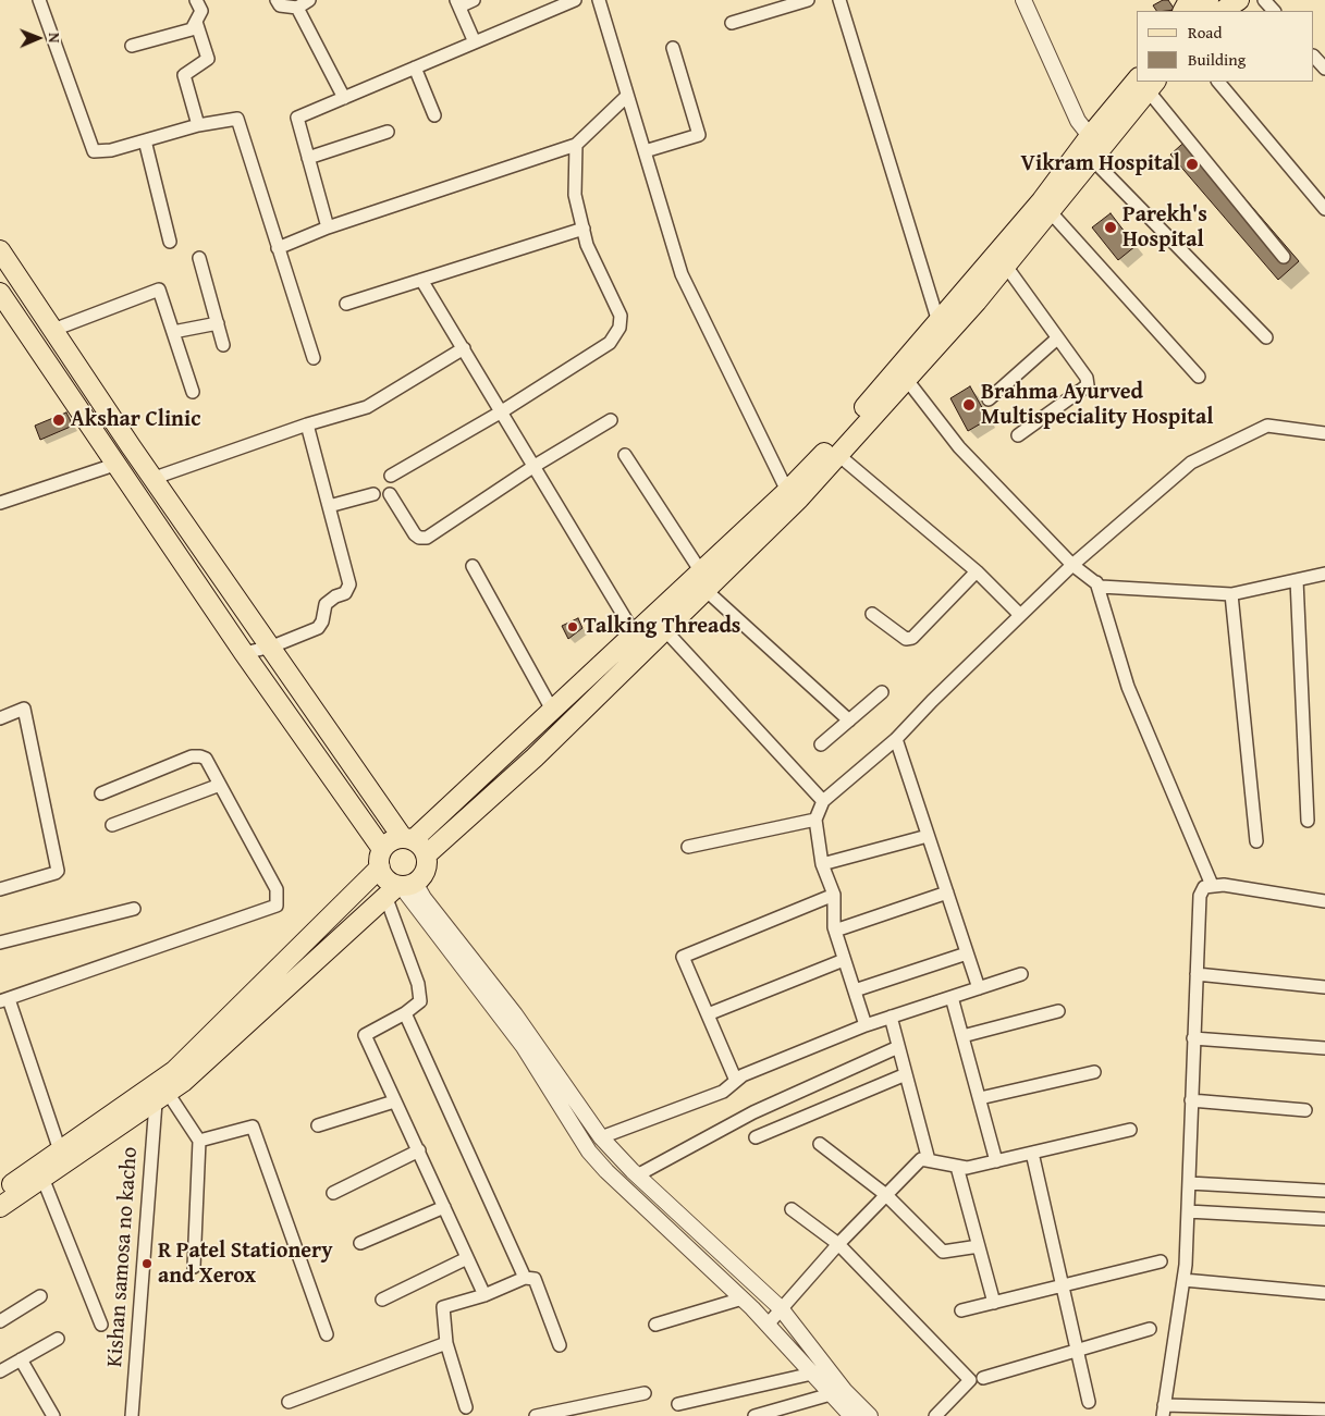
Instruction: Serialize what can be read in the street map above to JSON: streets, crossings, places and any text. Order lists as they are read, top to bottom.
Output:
{
  "streets": {
    "street": ["Kishan samosa no kacho"]
  },
  "places": [
    "Vikram Hospital",
    "Parekh's Hospital",
    "Brahma Ayurved Multispeciality Hospital",
    "Akshar Clinic",
    "Talking Threads",
    "R Patel Stationery and Xerox"
  ],
  "legend": ["Road", "Building"],
  "north": "right"
}
